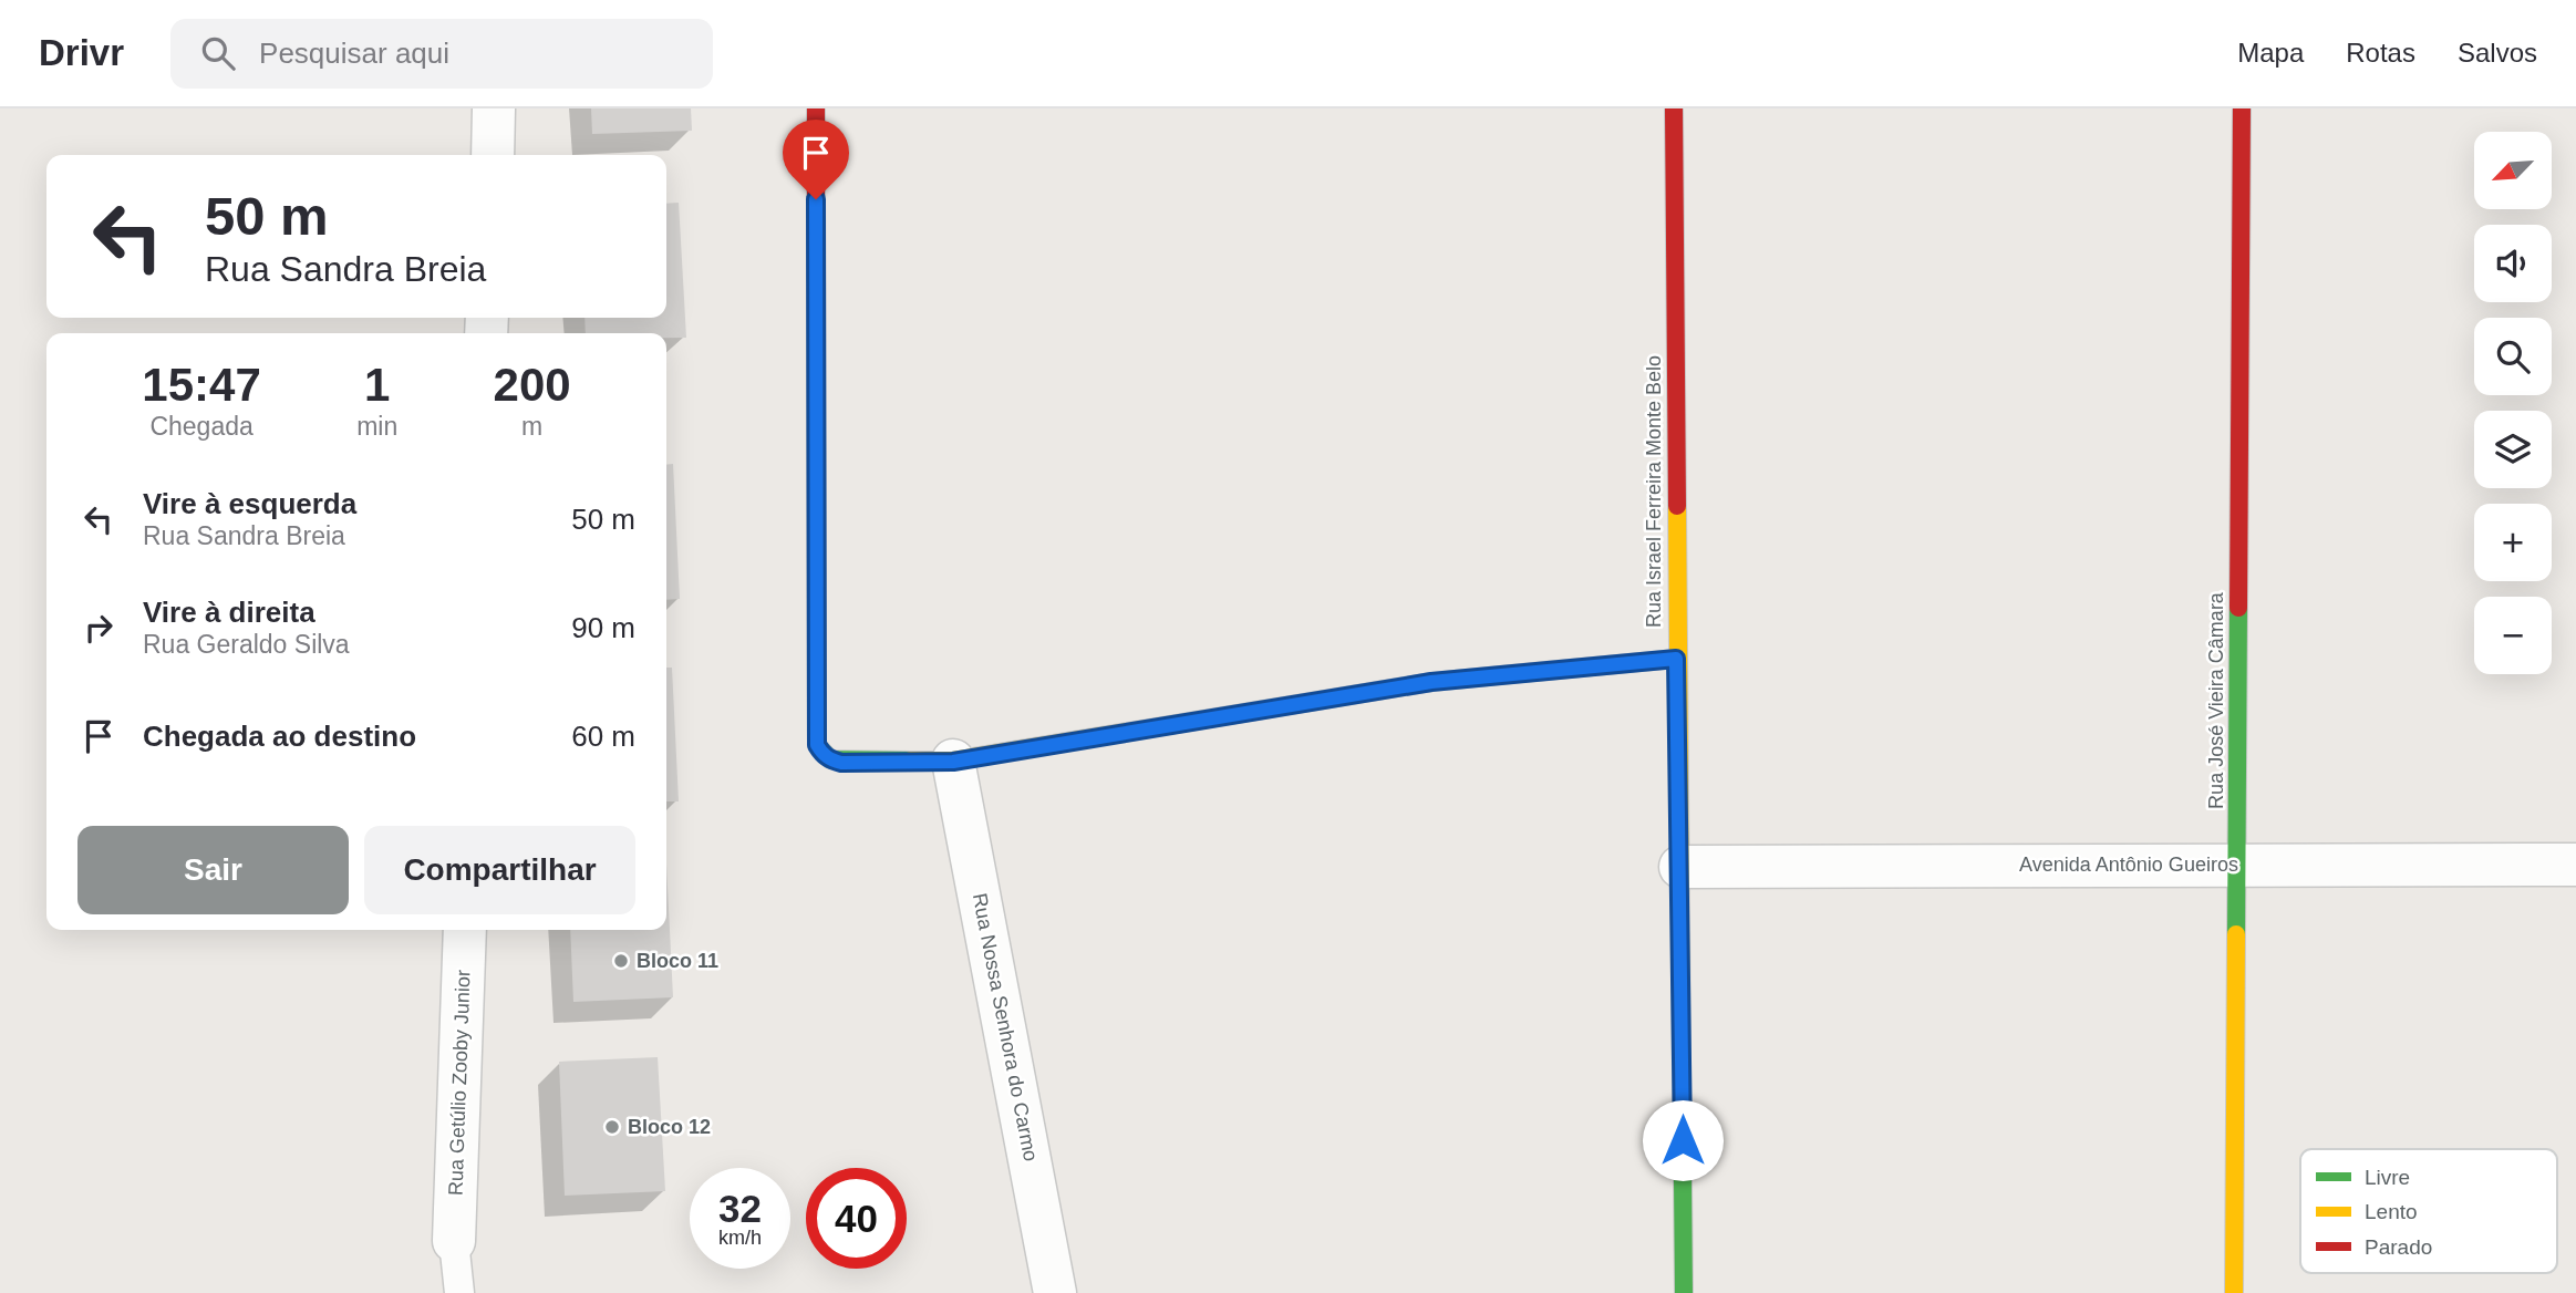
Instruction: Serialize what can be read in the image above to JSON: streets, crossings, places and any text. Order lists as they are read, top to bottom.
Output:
{
  "streets": {
    "street": [
      "Rua Israel Ferreira Monte Belo",
      "Rua José Vieira Câmara",
      "Avenida Antônio Gueiros",
      "Rua Nossa Senhora do Carmo",
      "Rua Getúlio Zooby Junior"
    ]
  },
  "crossings": [
    ["Rua Israel Ferreira Monte Belo", "Avenida Antônio Gueiros"],
    ["Rua José Vieira Câmara", "Avenida Antônio Gueiros"]
  ],
  "places": ["Bloco 11", "Bloco 12"],
  "legend": ["Livre", "Lento", "Parado"],
  "north": "bottom left",
  "page": {
    "header": "Drivr",
    "search": "Pesquisar aqui",
    "nav": ["Mapa", "Rotas", "Salvos"],
    "map_buttons": ["+", "−"],
    "turn": ["50 m", "Rua Sandra Breia"],
    "eta": [
      "15:47",
      "Chegada",
      "1",
      "min",
      "200",
      "m"
    ],
    "list": [
      {
        "name": "Vire à esquerda",
        "note": "Rua Sandra Breia",
        "value": "50 m"
      },
      {
        "name": "Vire à direita",
        "note": "Rua Geraldo Silva",
        "value": "90 m"
      },
      {
        "name": "Chegada ao destino",
        "value": "60 m"
      }
    ],
    "buttons": ["Sair", "Compartilhar"],
    "speed": "32 km/h",
    "limit": "40"
  }
}
